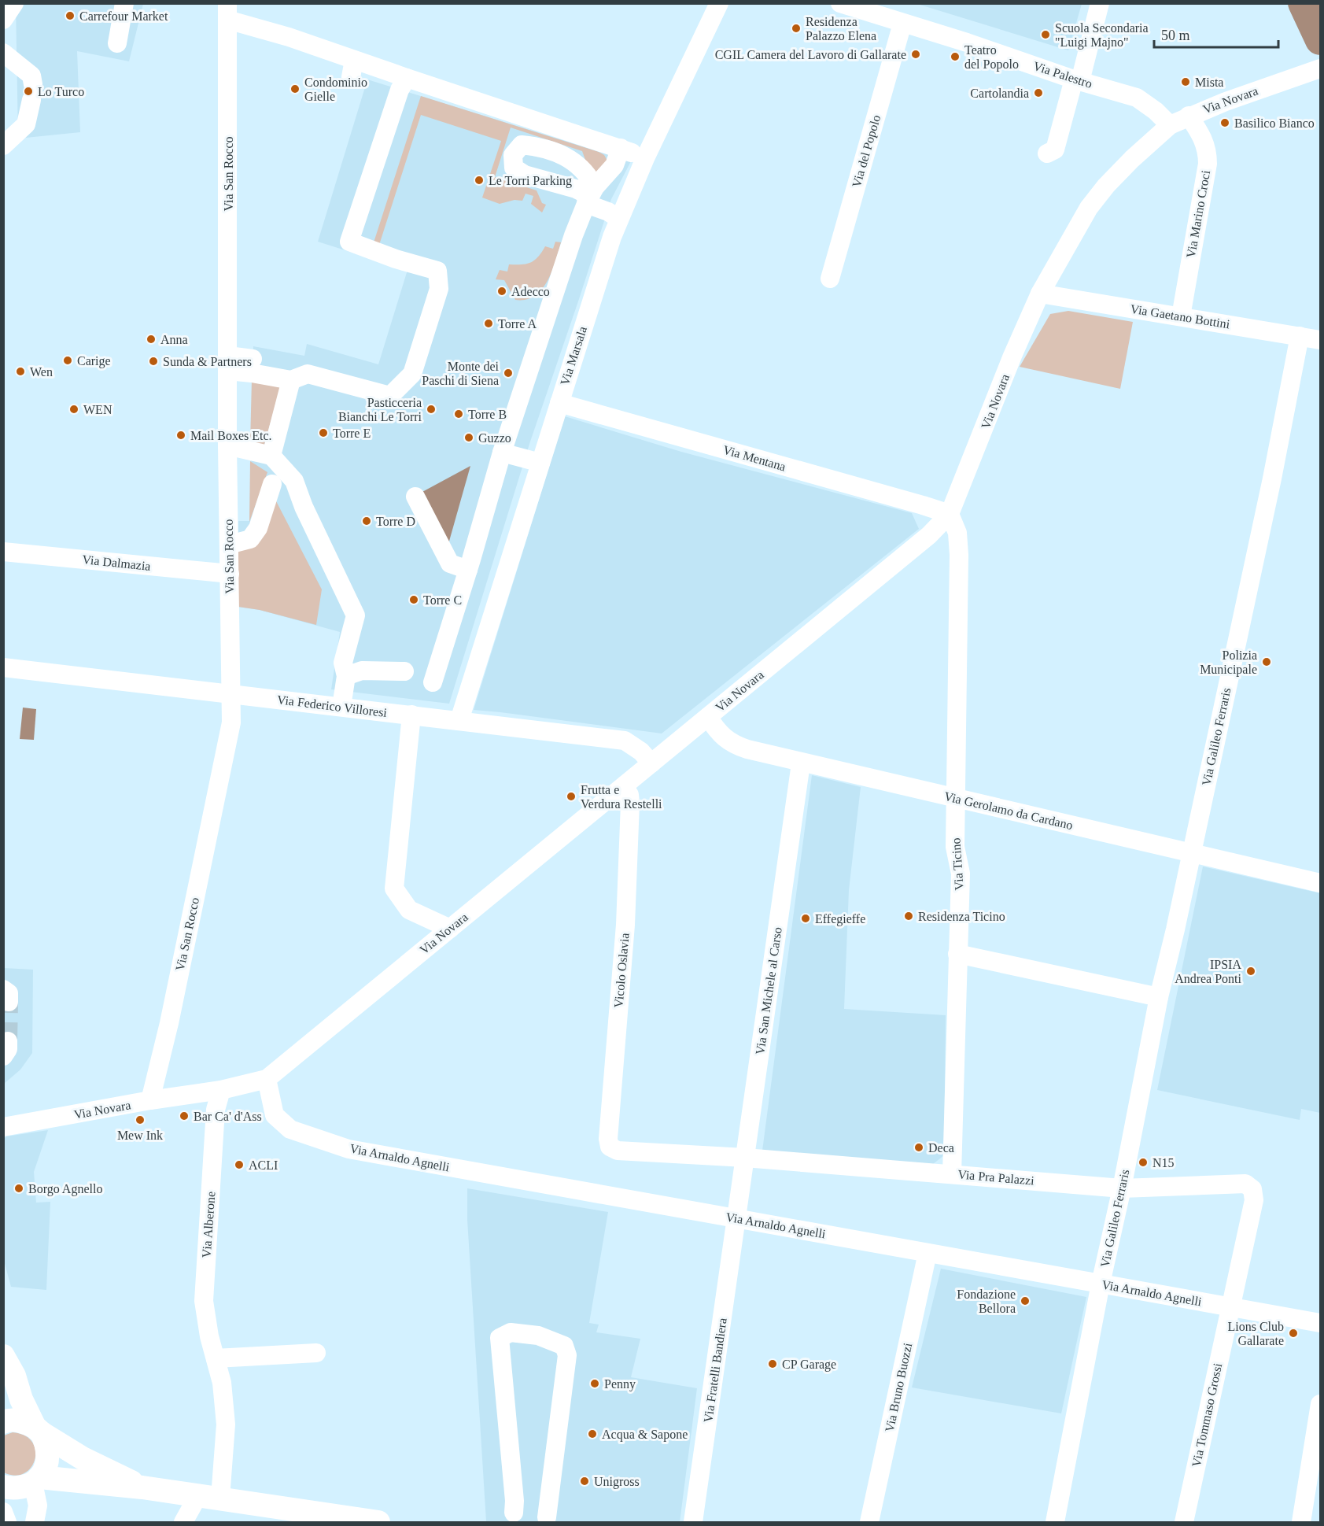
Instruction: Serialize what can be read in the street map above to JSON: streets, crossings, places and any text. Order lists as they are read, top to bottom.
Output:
{
  "streets": {
    "street": [
      "Via Palestro",
      "Via Novara",
      "Via del Popolo",
      "Via San Rocco",
      "Via Marino Croci",
      "Via Gaetano Bottini",
      "Via Marsala",
      "Via Mentana",
      "Via Dalmazia",
      "Via Federico Villoresi",
      "Via Galileo Ferraris",
      "Via Gerolamo da Cardano",
      "Via Ticino",
      "Vicolo Oslavia",
      "Via San Michele al Carso",
      "Via Arnaldo Agnelli",
      "Via Pra Palazzi",
      "Via Alberone",
      "Via Fratelli Bandiera",
      "Via Bruno Buozzi",
      "Via Tommaso Grossi"
    ]
  },
  "crossings": [
    ["Via Palestro", "Via Novara"],
    ["Via Palestro", "Via del Popolo"],
    ["Via Novara", "Via San Rocco"],
    ["Via Novara", "Via Marino Croci"],
    ["Via Novara", "Via Gaetano Bottini"],
    ["Via Novara", "Via Mentana"],
    ["Via Novara", "Via Federico Villoresi"],
    ["Via Novara", "Via Gerolamo da Cardano"],
    ["Via Novara", "Via Ticino"],
    ["Via Novara", "Vicolo Oslavia"],
    ["Via Novara", "Via Arnaldo Agnelli"],
    ["Via Novara", "Via Alberone"],
    ["Via San Rocco", "Via Dalmazia"],
    ["Via San Rocco", "Via Federico Villoresi"],
    ["Via Marino Croci", "Via Gaetano Bottini"],
    ["Via Gaetano Bottini", "Via Galileo Ferraris"],
    ["Via Marsala", "Via Mentana"],
    ["Via Marsala", "Via Federico Villoresi"],
    ["Via Mentana", "Via Ticino"],
    ["Via Galileo Ferraris", "Via Gerolamo da Cardano"],
    ["Via Galileo Ferraris", "Via Arnaldo Agnelli"],
    ["Via Galileo Ferraris", "Via Pra Palazzi"],
    ["Via Gerolamo da Cardano", "Via Ticino"],
    ["Via Gerolamo da Cardano", "Via San Michele al Carso"],
    ["Via Ticino", "Via Pra Palazzi"],
    ["Vicolo Oslavia", "Via Pra Palazzi"],
    ["Via San Michele al Carso", "Via Arnaldo Agnelli"],
    ["Via San Michele al Carso", "Via Pra Palazzi"],
    ["Via San Michele al Carso", "Via Fratelli Bandiera"],
    ["Via Arnaldo Agnelli", "Via Pra Palazzi"],
    ["Via Arnaldo Agnelli", "Via Fratelli Bandiera"],
    ["Via Arnaldo Agnelli", "Via Bruno Buozzi"],
    ["Via Arnaldo Agnelli", "Via Tommaso Grossi"],
    ["Via Pra Palazzi", "Via Tommaso Grossi"]
  ],
  "places": [
    "Carrefour Market",
    "Residenza Palazzo Elena",
    "Scuola Secondaria \"Luigi Majno\"",
    "CGIL Camera del Lavoro di Gallarate",
    "Teatro del Popolo",
    "Mista",
    "Condominio Gielle",
    "Lo Turco",
    "Cartolandia",
    "Basilico Bianco",
    "Le Torri Parking",
    "Adecco",
    "Torre A",
    "Anna",
    "Carige",
    "Sunda & Partners",
    "Wen",
    "Monte dei Paschi di Siena",
    "WEN",
    "Pasticceria Bianchi Le Torri",
    "Torre B",
    "Torre E",
    "Mail Boxes Etc.",
    "Guzzo",
    "Torre D",
    "Torre C",
    "Polizia Municipale",
    "Frutta e Verdura Restelli",
    "Residenza Ticino",
    "Effegieffe",
    "IPSIA Andrea Ponti",
    "Bar Ca' d'Ass",
    "Mew Ink",
    "Deca",
    "N15",
    "ACLI",
    "Borgo Agnello",
    "Fondazione Bellora",
    "Lions Club Gallarate",
    "CP Garage",
    "Penny",
    "Acqua & Sapone",
    "Unigross"
  ],
  "scale_bar": "50 m"
}
